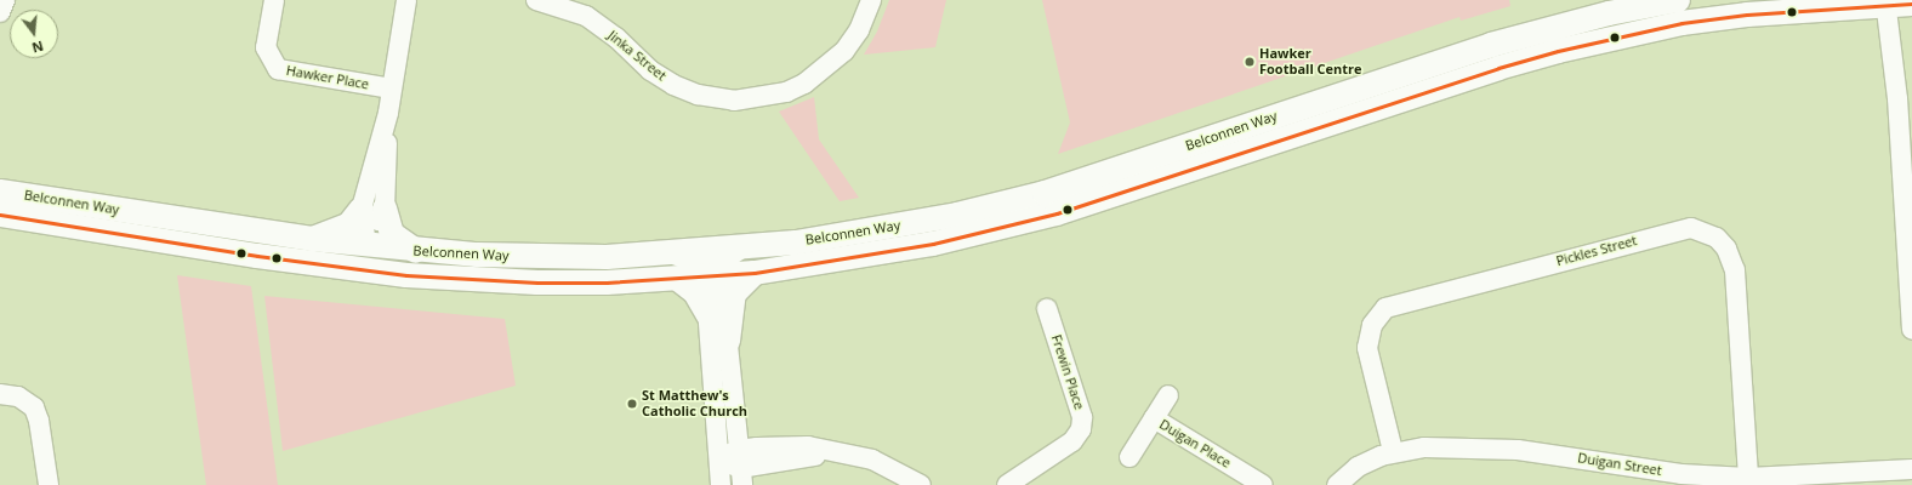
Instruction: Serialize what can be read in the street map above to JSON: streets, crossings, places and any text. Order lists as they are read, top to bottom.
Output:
{
  "streets": {
    "main road": ["Belconnen Way"],
    "street": [
      "Jinka Street",
      "Hawker Place",
      "Pickles Street",
      "Frewin Place",
      "Duigan Place",
      "Duigan Street"
    ]
  },
  "crossings": [
    ["Pickles Street", "Duigan Street"]
  ],
  "places": ["Hawker Football Centre", "St Matthew's Catholic Church"],
  "north": "bottom"
}
